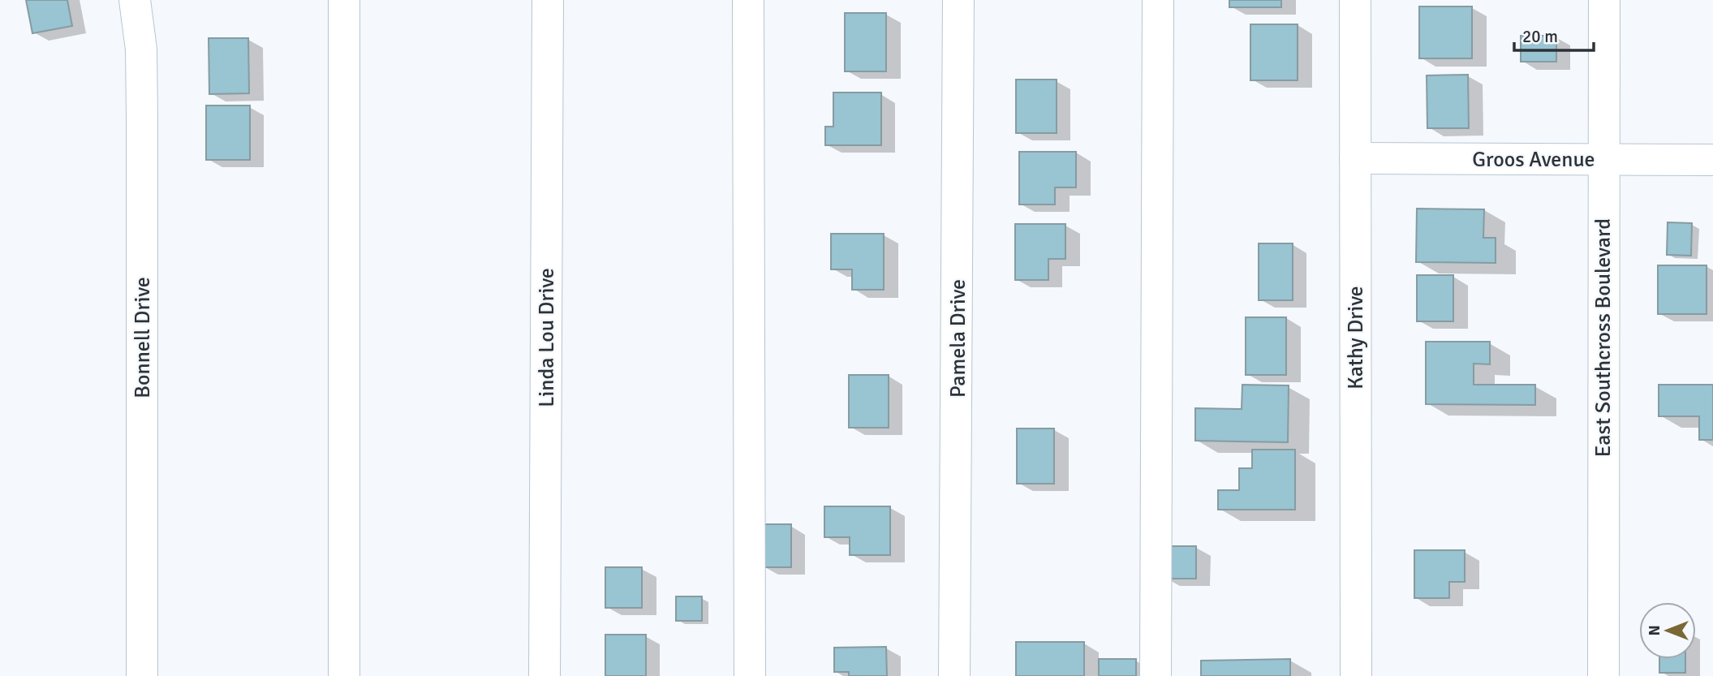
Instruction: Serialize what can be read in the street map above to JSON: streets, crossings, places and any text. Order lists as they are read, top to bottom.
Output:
{
  "streets": {
    "street": [
      "Groos Avenue",
      "Bonnell Drive",
      "Linda Lou Drive",
      "Kathy Drive",
      "East Southcross Boulevard",
      "Pamela Drive"
    ]
  },
  "crossings": [
    ["Groos Avenue", "Kathy Drive"],
    ["Groos Avenue", "East Southcross Boulevard"]
  ],
  "scale_bar": "20 m",
  "north": "left"
}
